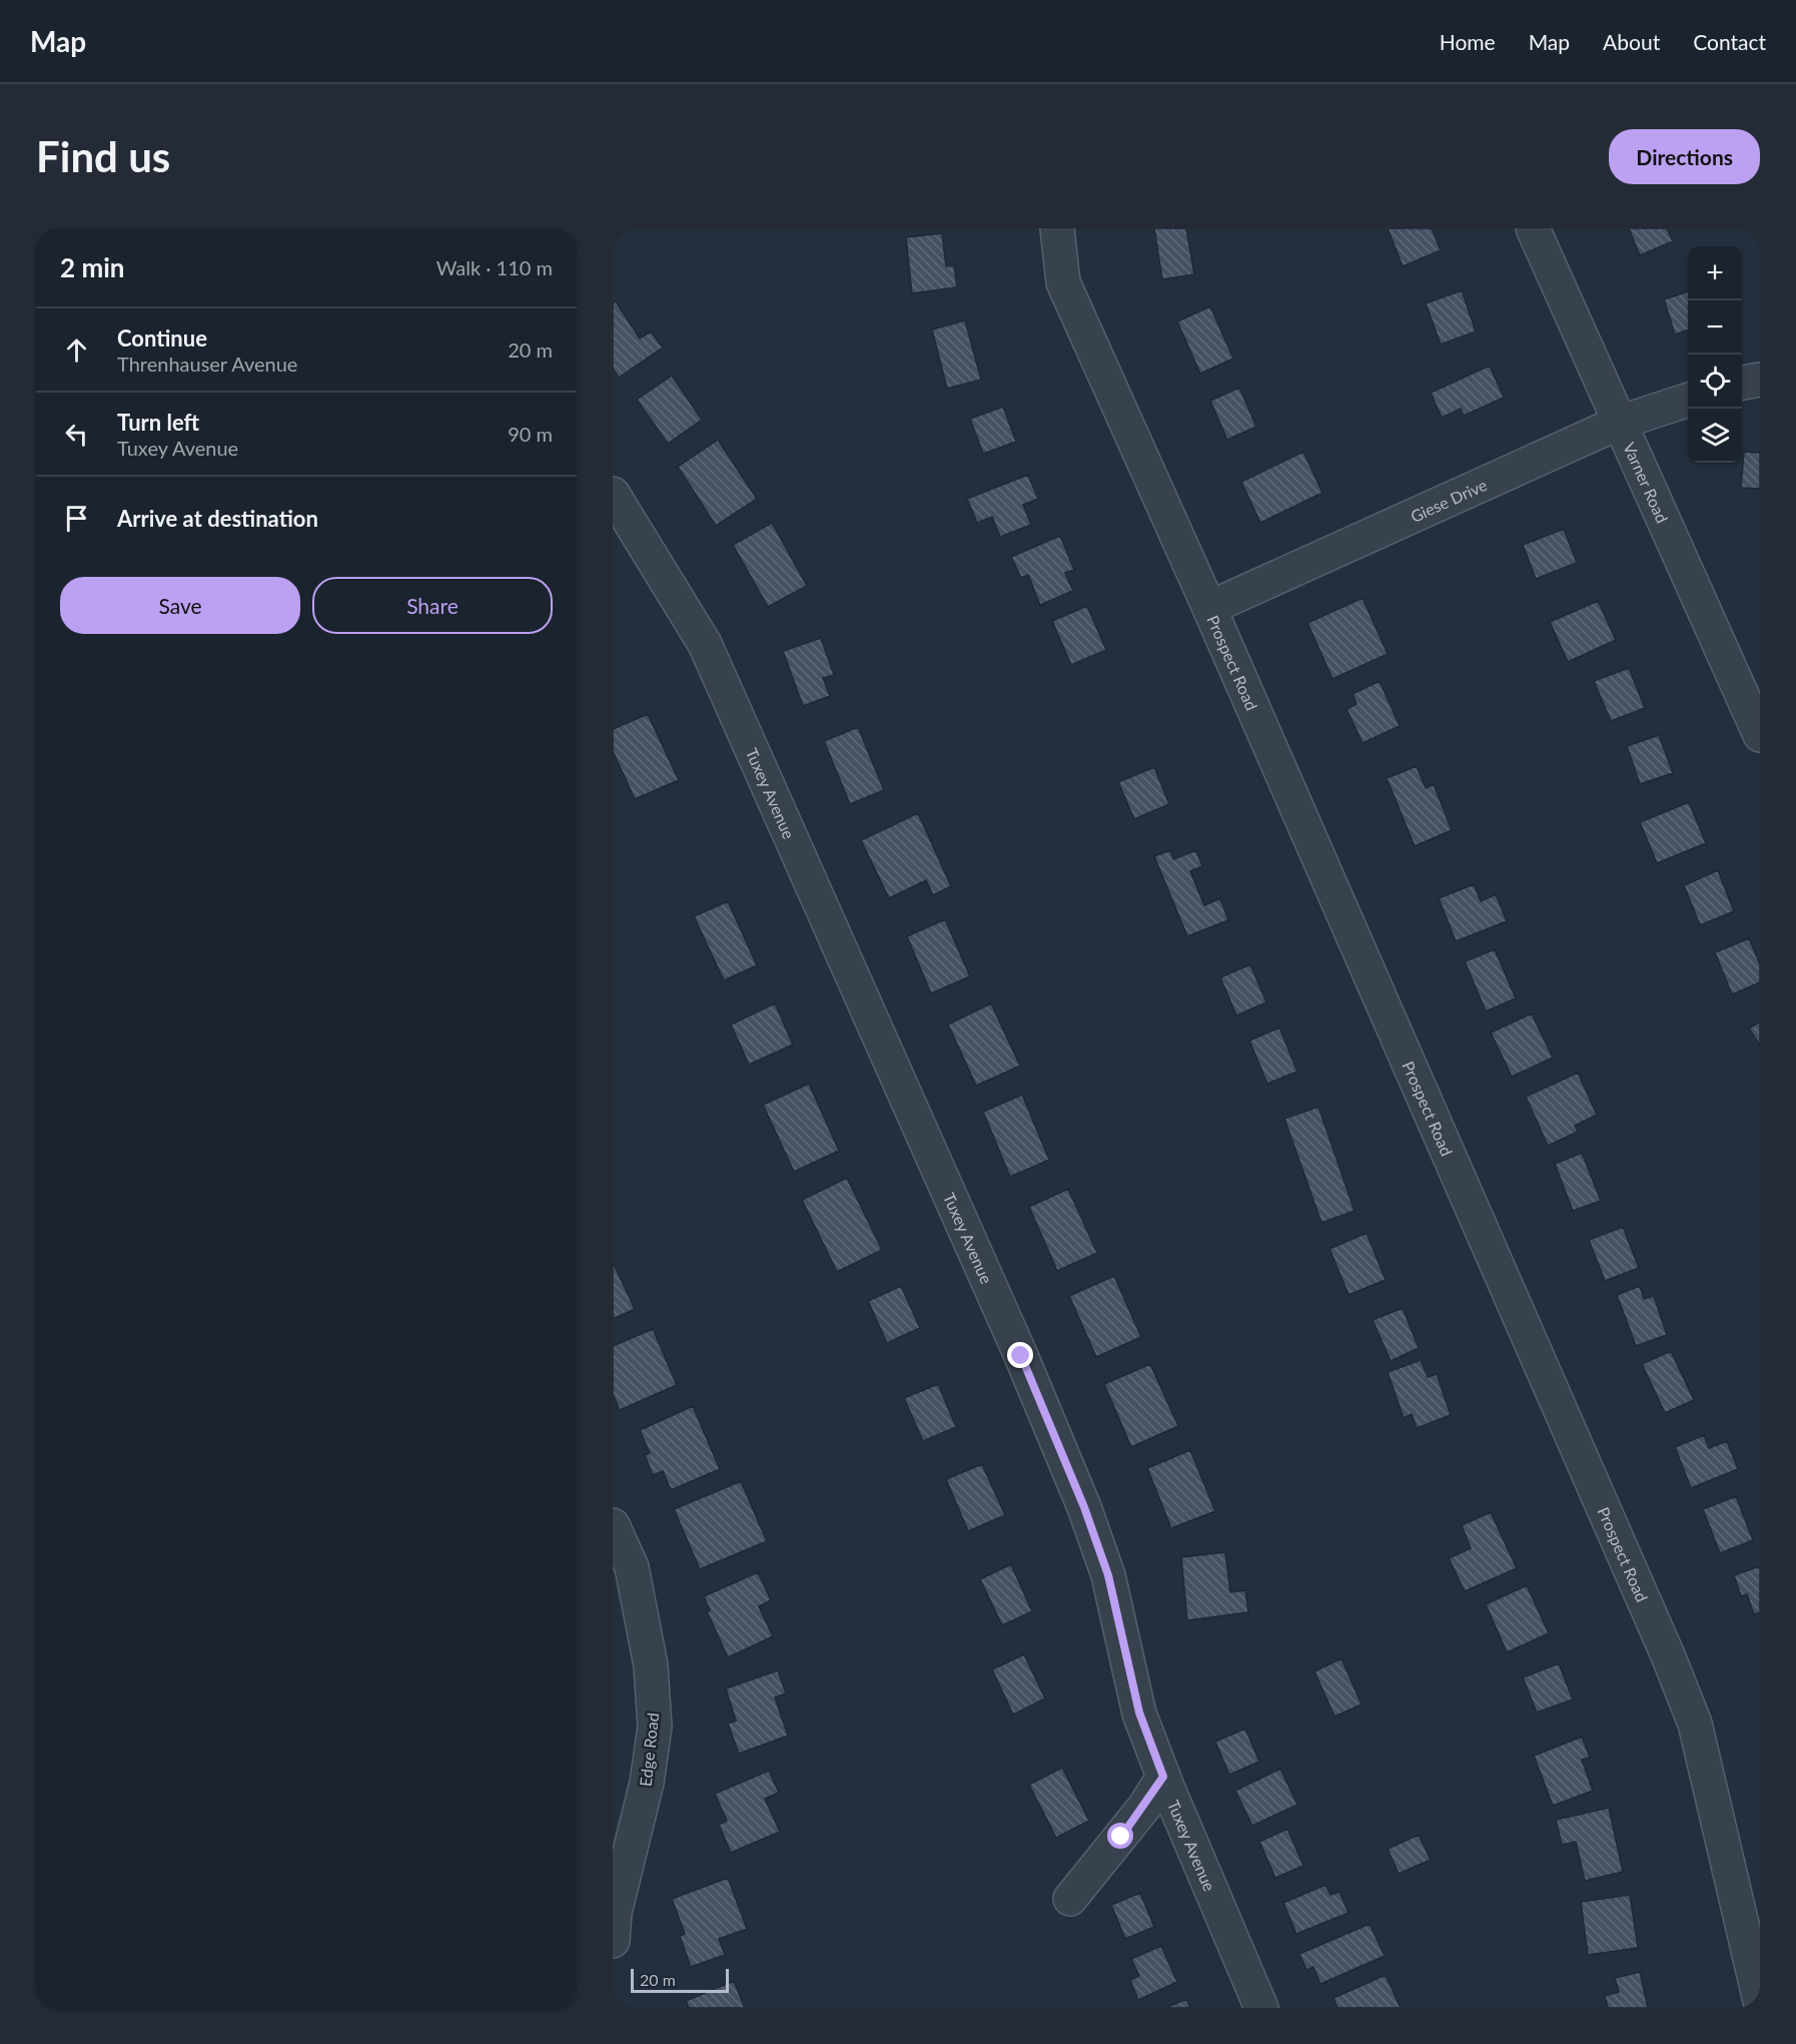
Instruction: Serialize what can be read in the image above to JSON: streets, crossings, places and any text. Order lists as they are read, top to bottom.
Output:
{
  "streets": {
    "street": [
      "Varner Road",
      "Giese Drive",
      "Prospect Road",
      "Tuxey Avenue",
      "Edge Road"
    ]
  },
  "crossings": [
    ["Varner Road", "Giese Drive"],
    ["Giese Drive", "Prospect Road"]
  ],
  "scale_bar": "20 m",
  "page": {
    "header": "Map",
    "nav": [
      "Home",
      "Map",
      "About",
      "Contact"
    ],
    "buttons": [
      "Directions",
      ["Save", "Share"]
    ],
    "title": "Find us",
    "heading": ["2 min", "Walk · 110 m"],
    "map_buttons": ["+", "−"],
    "list": [
      ["Continue", "Threnhauser Avenue", "20 m"],
      ["Turn left", "Tuxey Avenue", "90 m"],
      "Arrive at destination"
    ],
    "scale": "20 m"
  }
}
